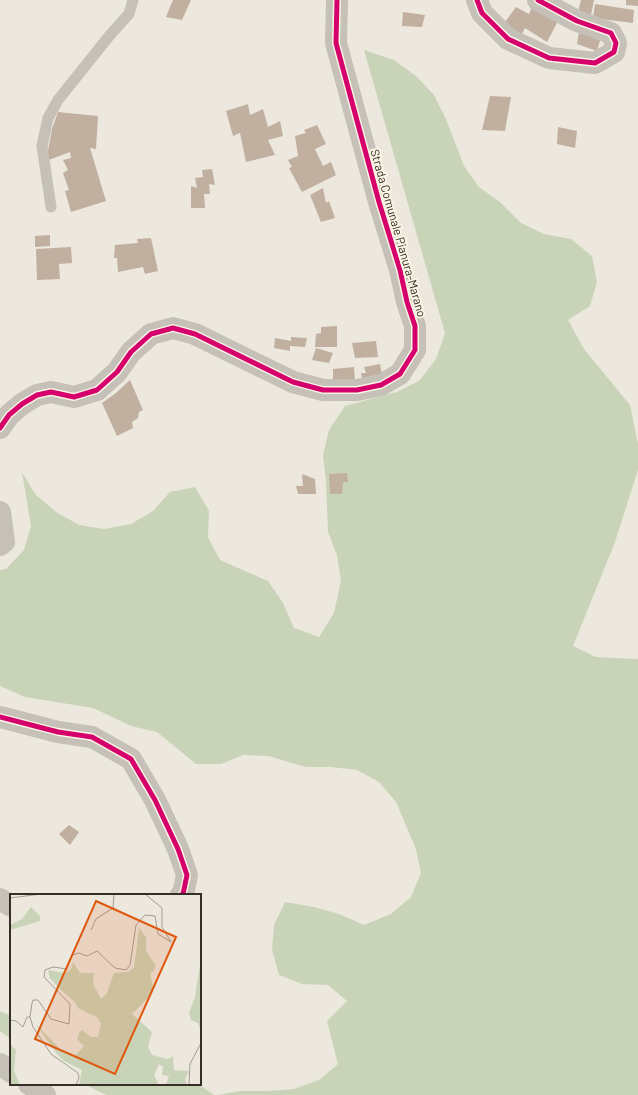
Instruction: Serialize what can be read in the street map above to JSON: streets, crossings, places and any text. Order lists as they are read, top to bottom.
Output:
{
  "streets": {
    "street": ["Strada Comunale Pianura-Marano"]
  }
}
